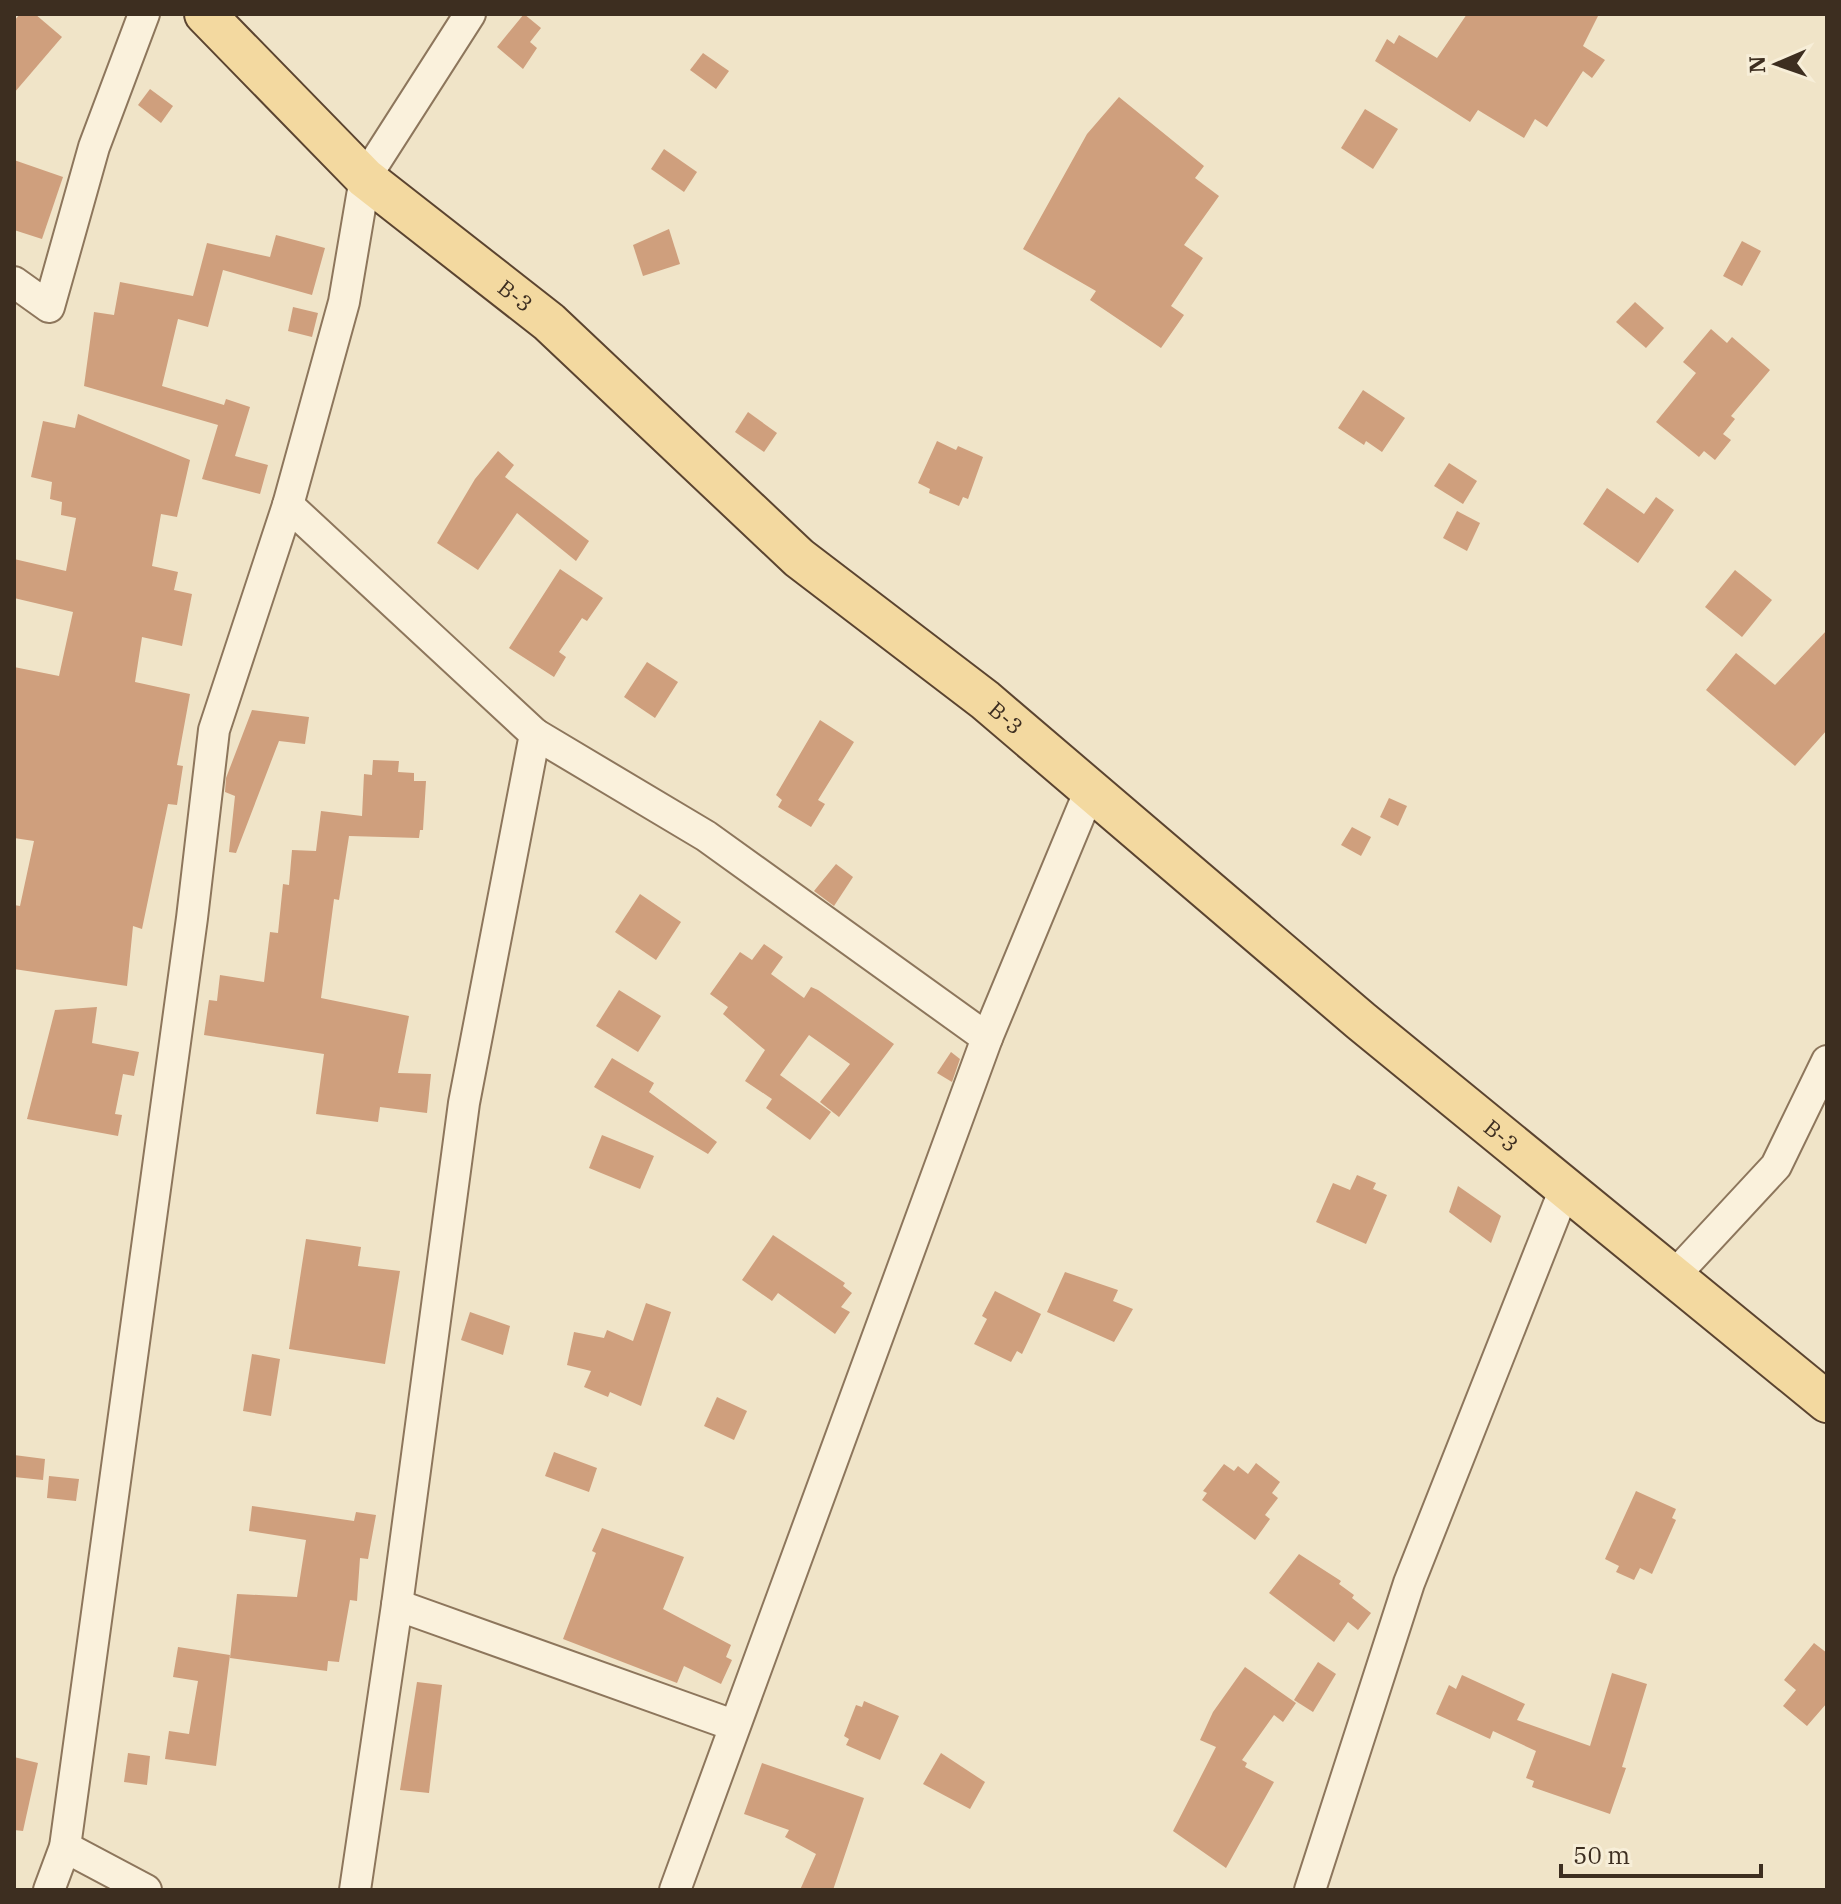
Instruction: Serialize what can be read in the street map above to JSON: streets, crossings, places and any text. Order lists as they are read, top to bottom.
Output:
{
  "streets": {
    "main road": ["B-3"]
  },
  "scale_bar": "50 m",
  "north": "left"
}
